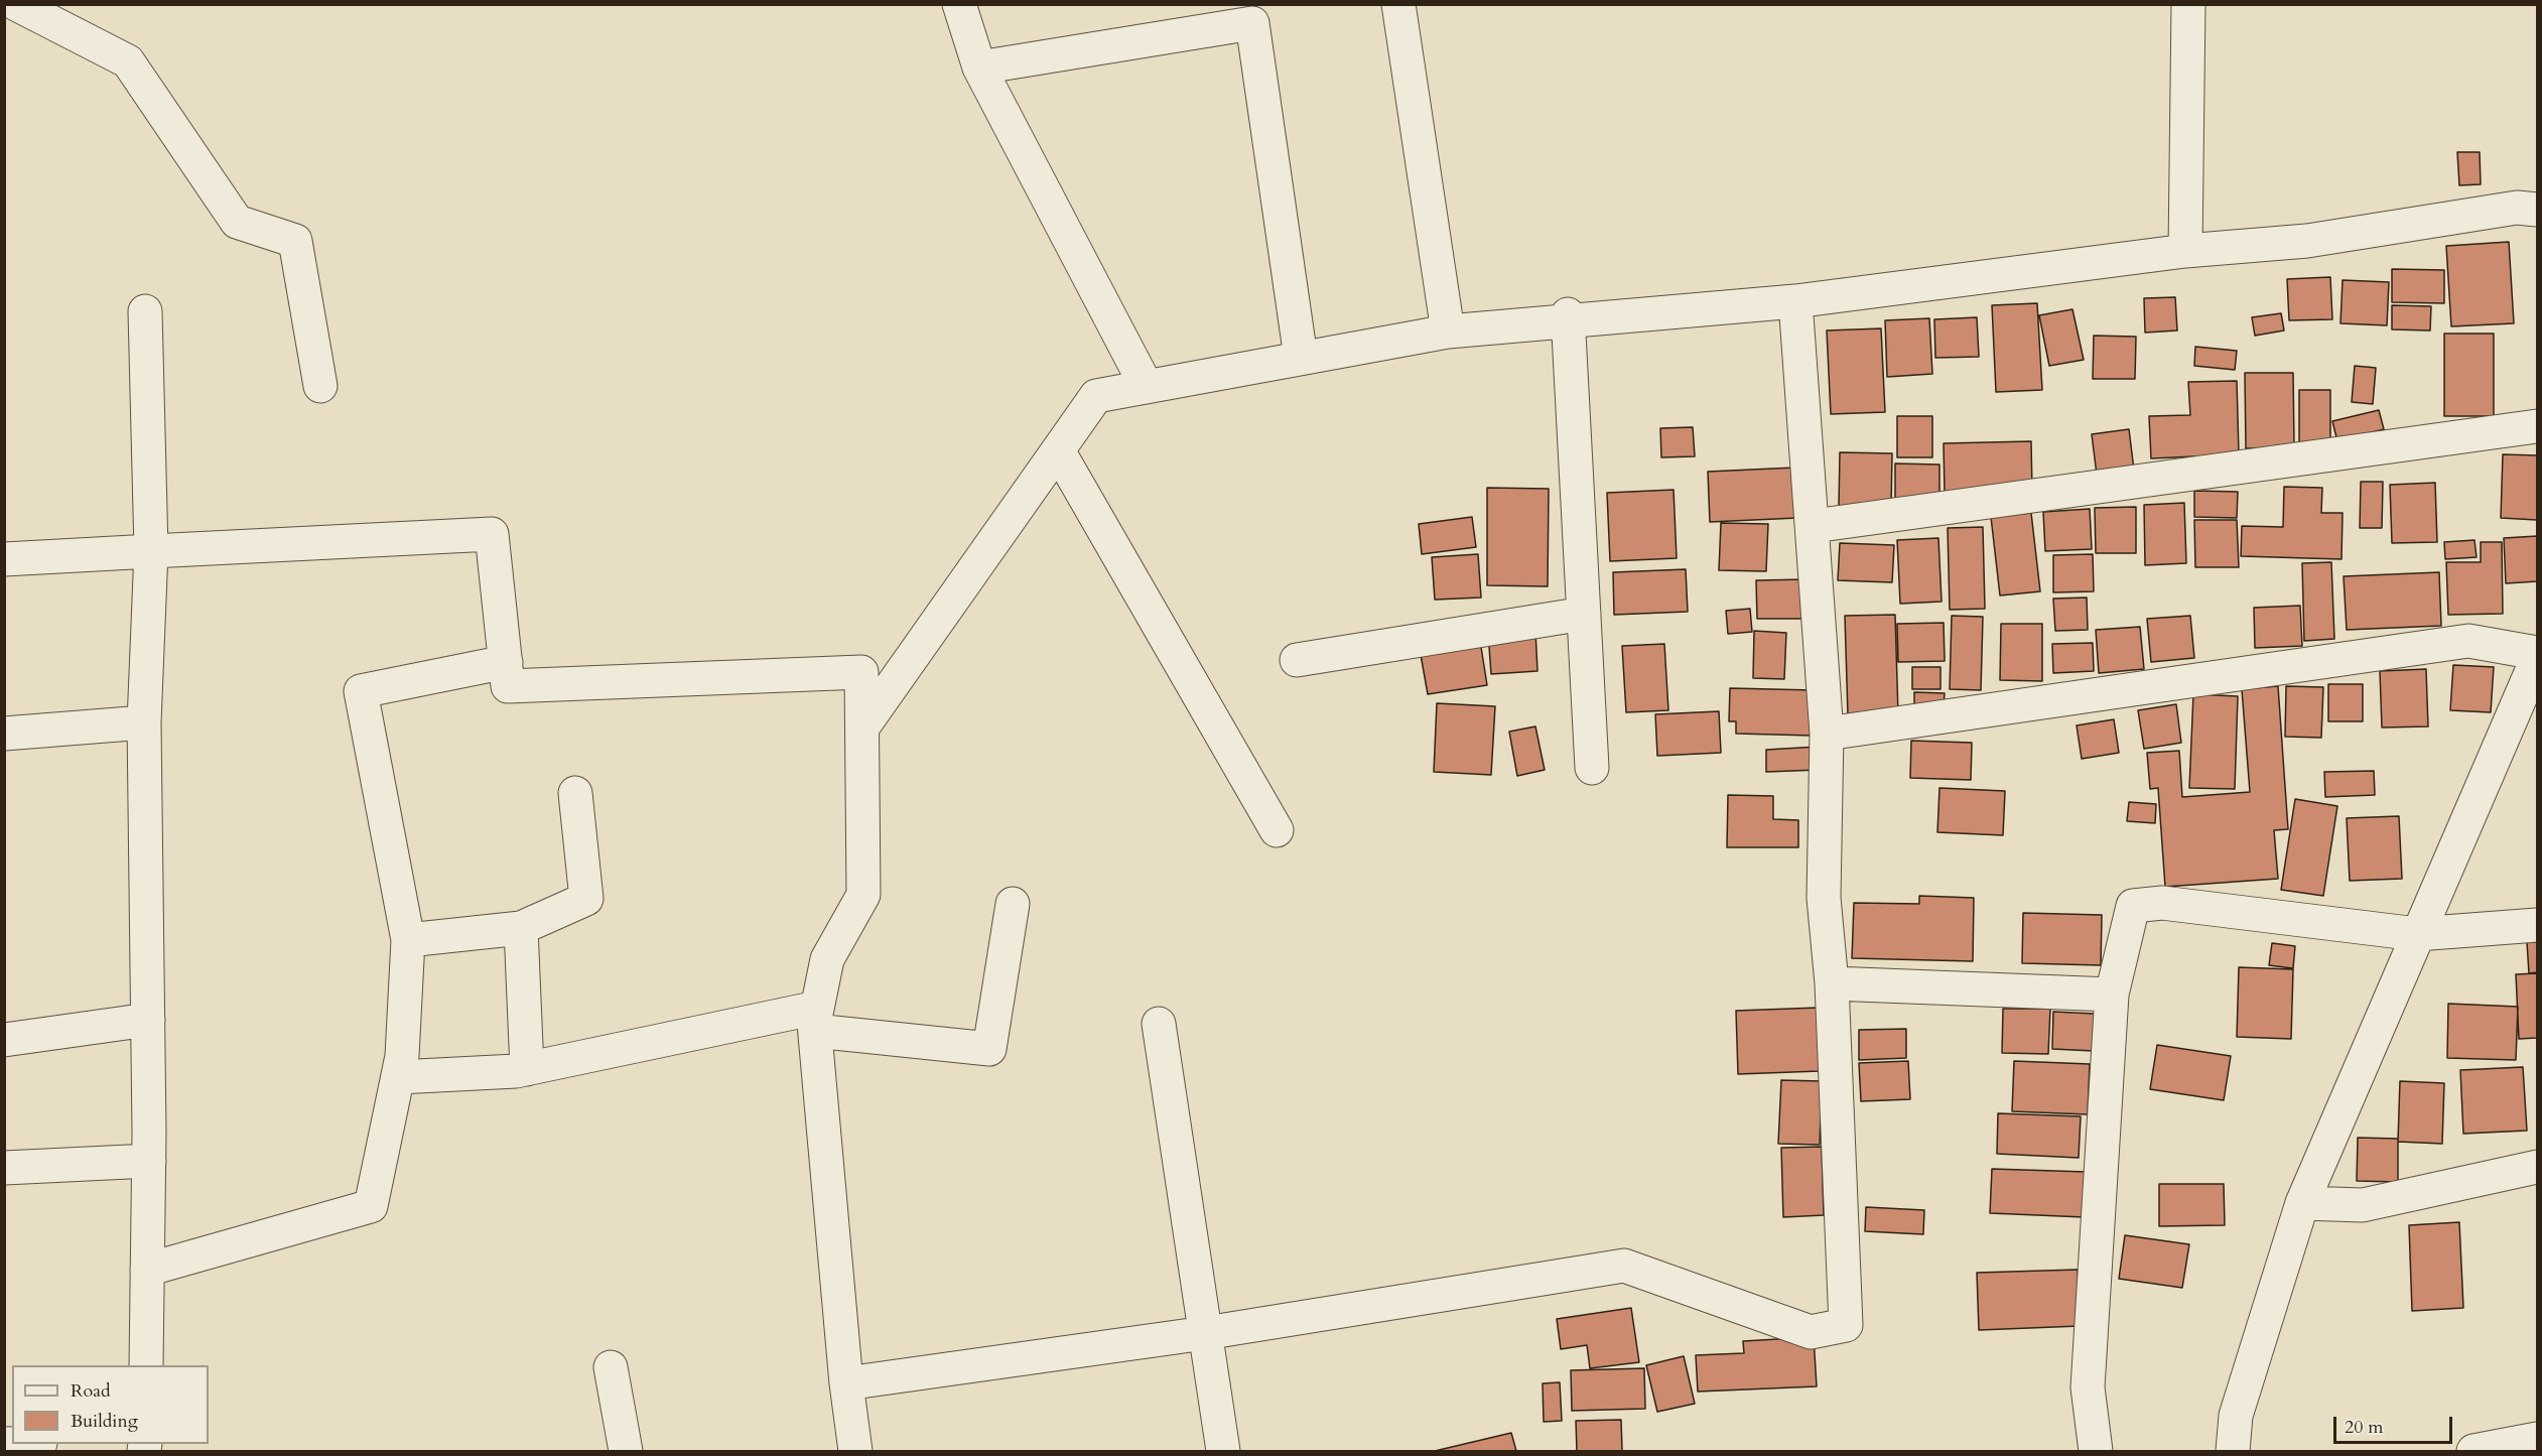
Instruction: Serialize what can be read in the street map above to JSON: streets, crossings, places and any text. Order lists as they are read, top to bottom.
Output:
{
  "legend": ["Road", "Building"],
  "scale_bar": "20 m"
}
